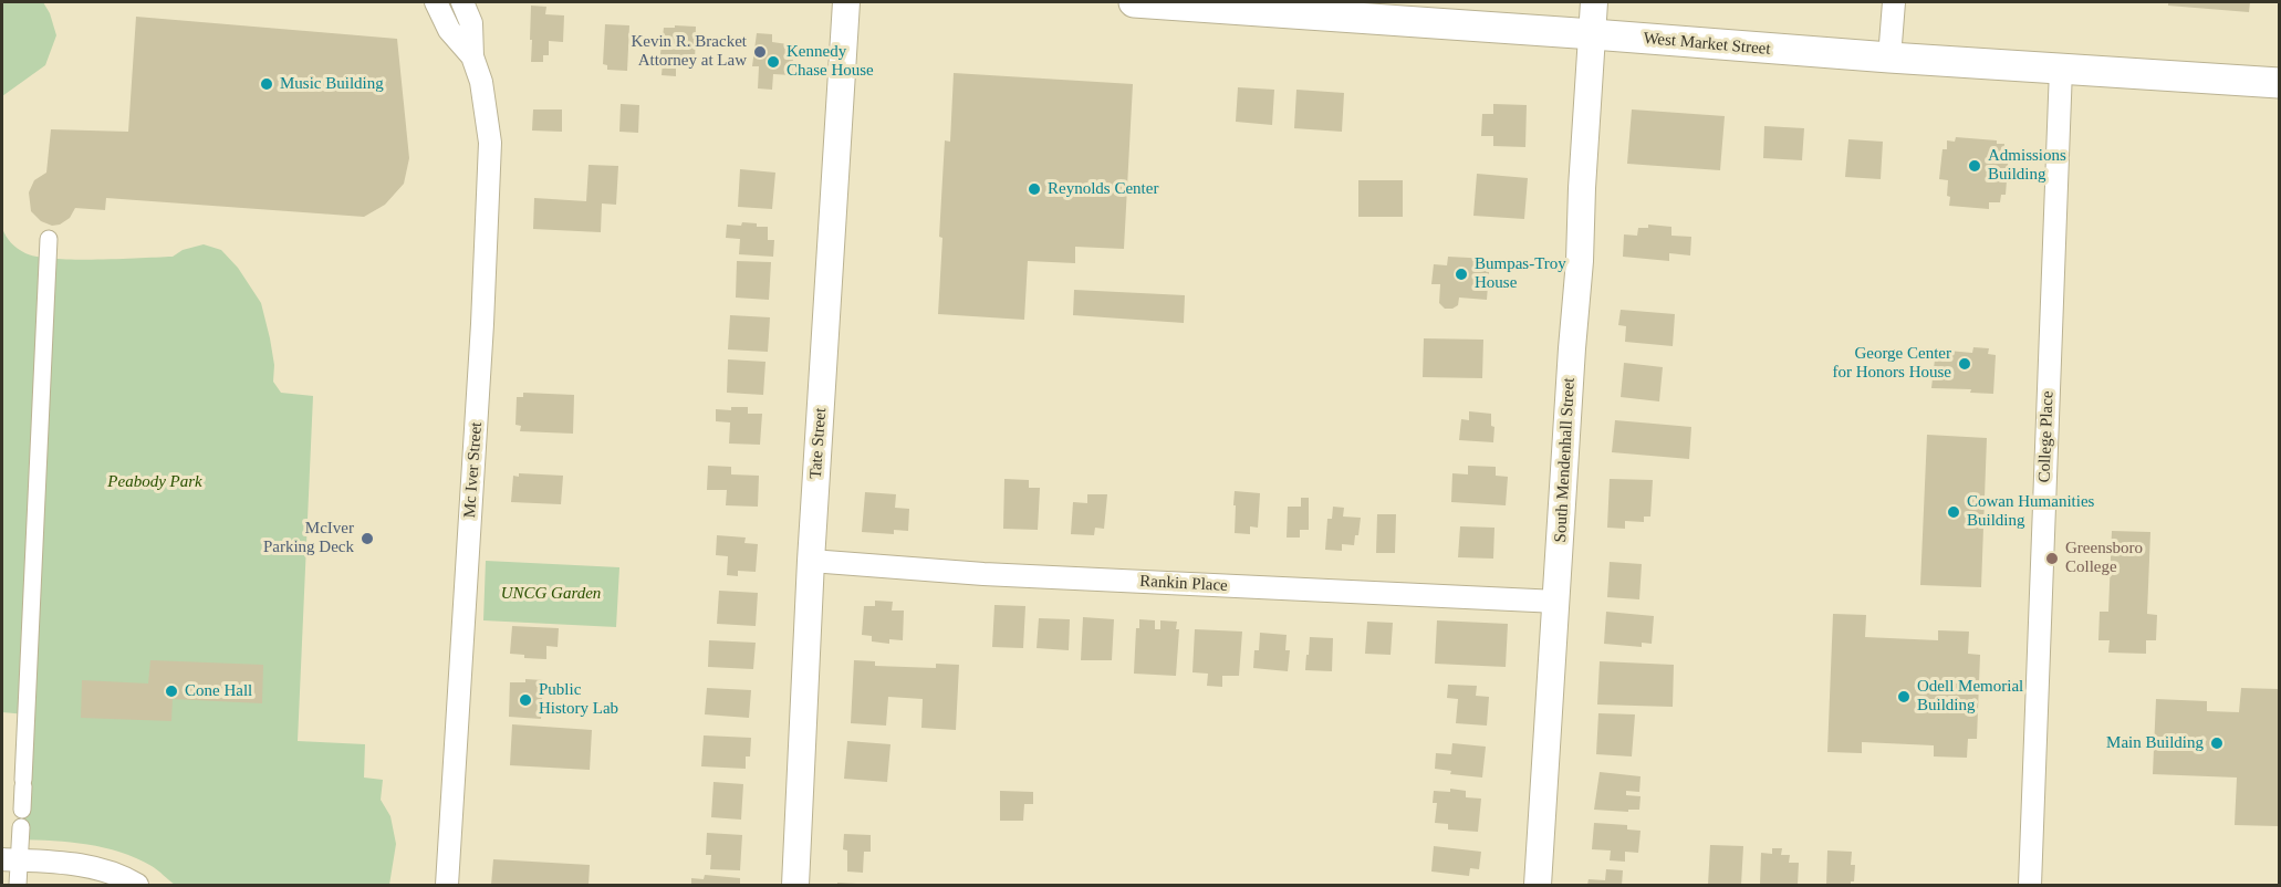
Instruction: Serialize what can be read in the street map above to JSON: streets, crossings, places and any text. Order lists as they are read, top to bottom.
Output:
{
  "streets": {
    "main road": ["West Market Street"],
    "street": [
      "College Place",
      "Tate Street",
      "South Mendenhall Street",
      "Mc Iver Street",
      "Rankin Place"
    ]
  },
  "crossings": [
    ["West Market Street", "College Place"],
    ["West Market Street", "South Mendenhall Street"],
    ["Tate Street", "Rankin Place"],
    ["South Mendenhall Street", "Rankin Place"]
  ],
  "parks": ["Peabody Park", "UNCG Garden"],
  "places": [
    "Kevin R. Bracket Attorney at Law",
    "Kennedy Chase House",
    "Music Building",
    "Admissions Building",
    "Reynolds Center",
    "Bumpas-Troy House",
    "George Center for Honors House",
    "Cowan Humanities Building",
    "McIver Parking Deck",
    "Greensboro College",
    "Cone Hall",
    "Odell Memorial Building",
    "Public History Lab",
    "Main Building"
  ]
}
